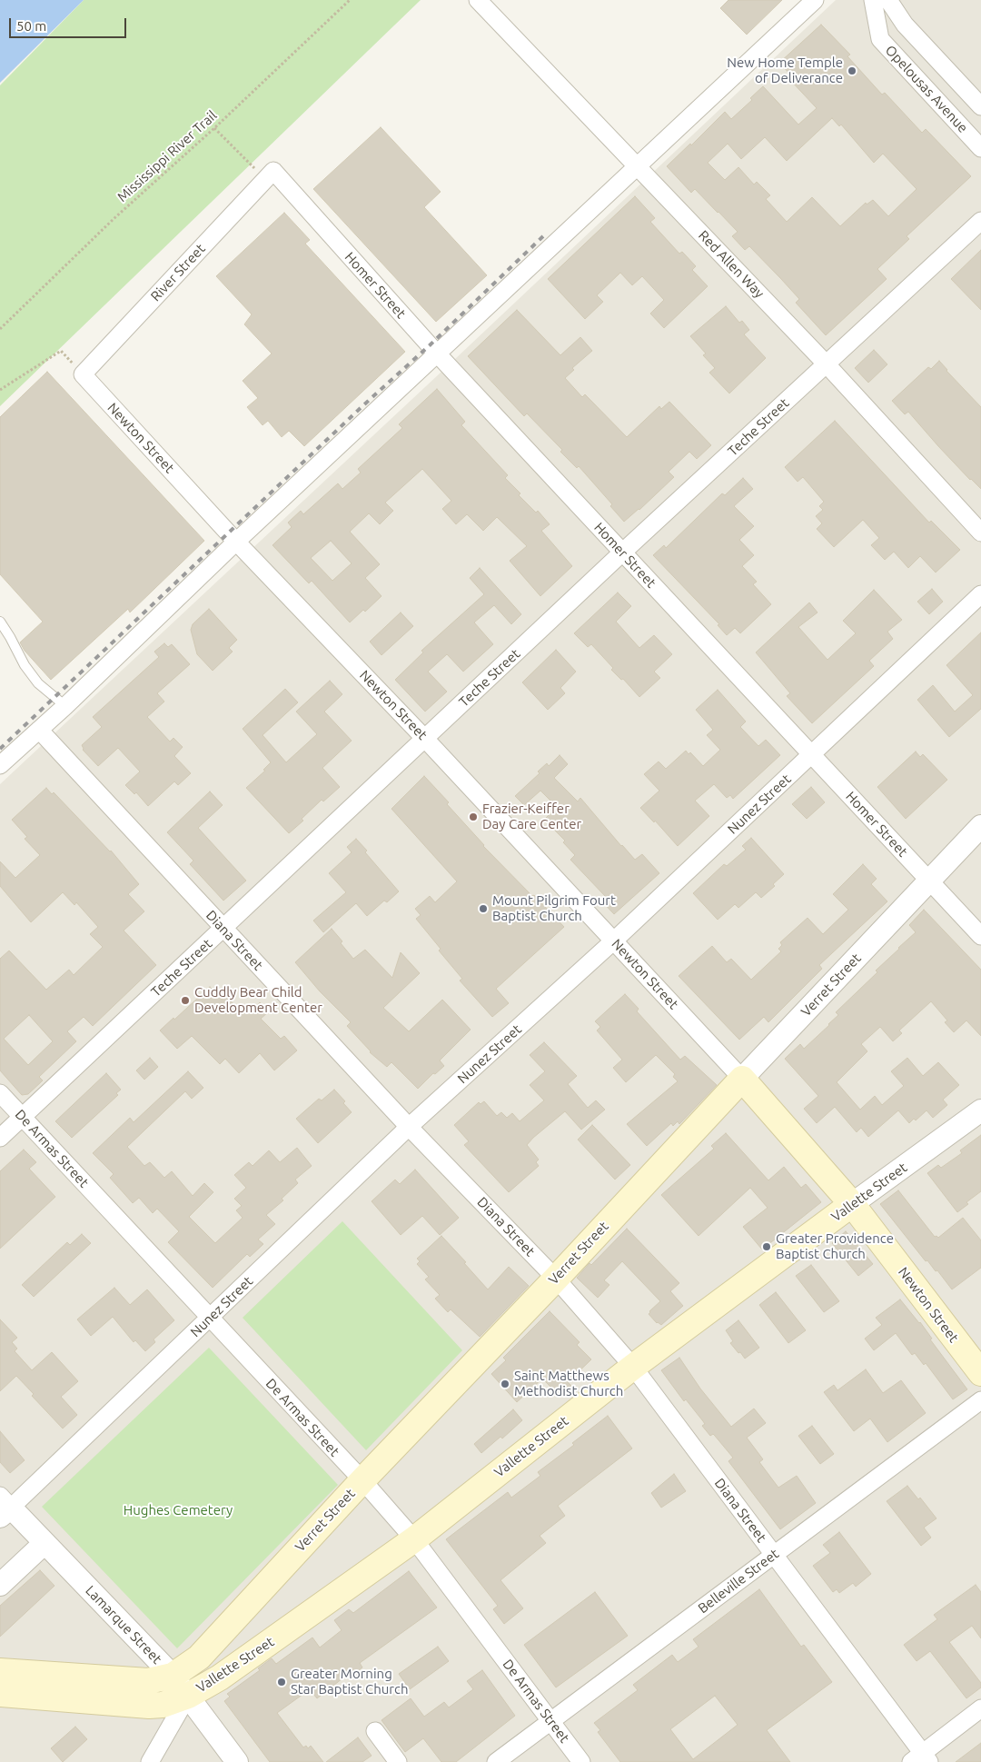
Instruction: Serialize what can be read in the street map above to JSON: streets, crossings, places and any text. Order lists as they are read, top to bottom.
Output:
{
  "streets": {
    "main road": ["Newton Street", "Verret Street", "Vallette Street"],
    "street": [
      "Opelousas Avenue",
      "Red Allen Way",
      "River Street",
      "Homer Street",
      "Teche Street",
      "Nunez Street",
      "Diana Street",
      "De Armas Street",
      "Belleville Street",
      "Lamarque Street"
    ],
    "path": ["Mississippi River Trail"]
  },
  "crossings": [
    ["Red Allen Way", "Teche Street"],
    ["River Street", "Homer Street"],
    ["River Street", "Newton Street"],
    ["Homer Street", "Teche Street"],
    ["Homer Street", "Nunez Street"],
    ["Homer Street", "Verret Street"],
    ["Teche Street", "Newton Street"],
    ["Teche Street", "Diana Street"],
    ["Teche Street", "De Armas Street"],
    ["Newton Street", "Nunez Street"],
    ["Newton Street", "Verret Street"],
    ["Newton Street", "Vallette Street"],
    ["Nunez Street", "Diana Street"],
    ["Nunez Street", "De Armas Street"],
    ["Nunez Street", "Lamarque Street"],
    ["Diana Street", "Verret Street"],
    ["Diana Street", "Vallette Street"],
    ["Diana Street", "Belleville Street"],
    ["Verret Street", "De Armas Street"],
    ["Verret Street", "Lamarque Street"],
    ["De Armas Street", "Vallette Street"],
    ["De Armas Street", "Belleville Street"],
    ["Vallette Street", "Lamarque Street"]
  ],
  "parks": ["Hughes Cemetery"],
  "places": [
    "New Home Temple of Deliverance",
    "Frazier-Keiffer Day Care Center",
    "Mount Pilgrim Fourt Baptist Church",
    "Cuddly Bear Child Development Center",
    "Greater Providence Baptist Church",
    "Saint Matthews Methodist Church",
    "Greater Morning Star Baptist Church"
  ],
  "scale_bar": "50 m"
}
